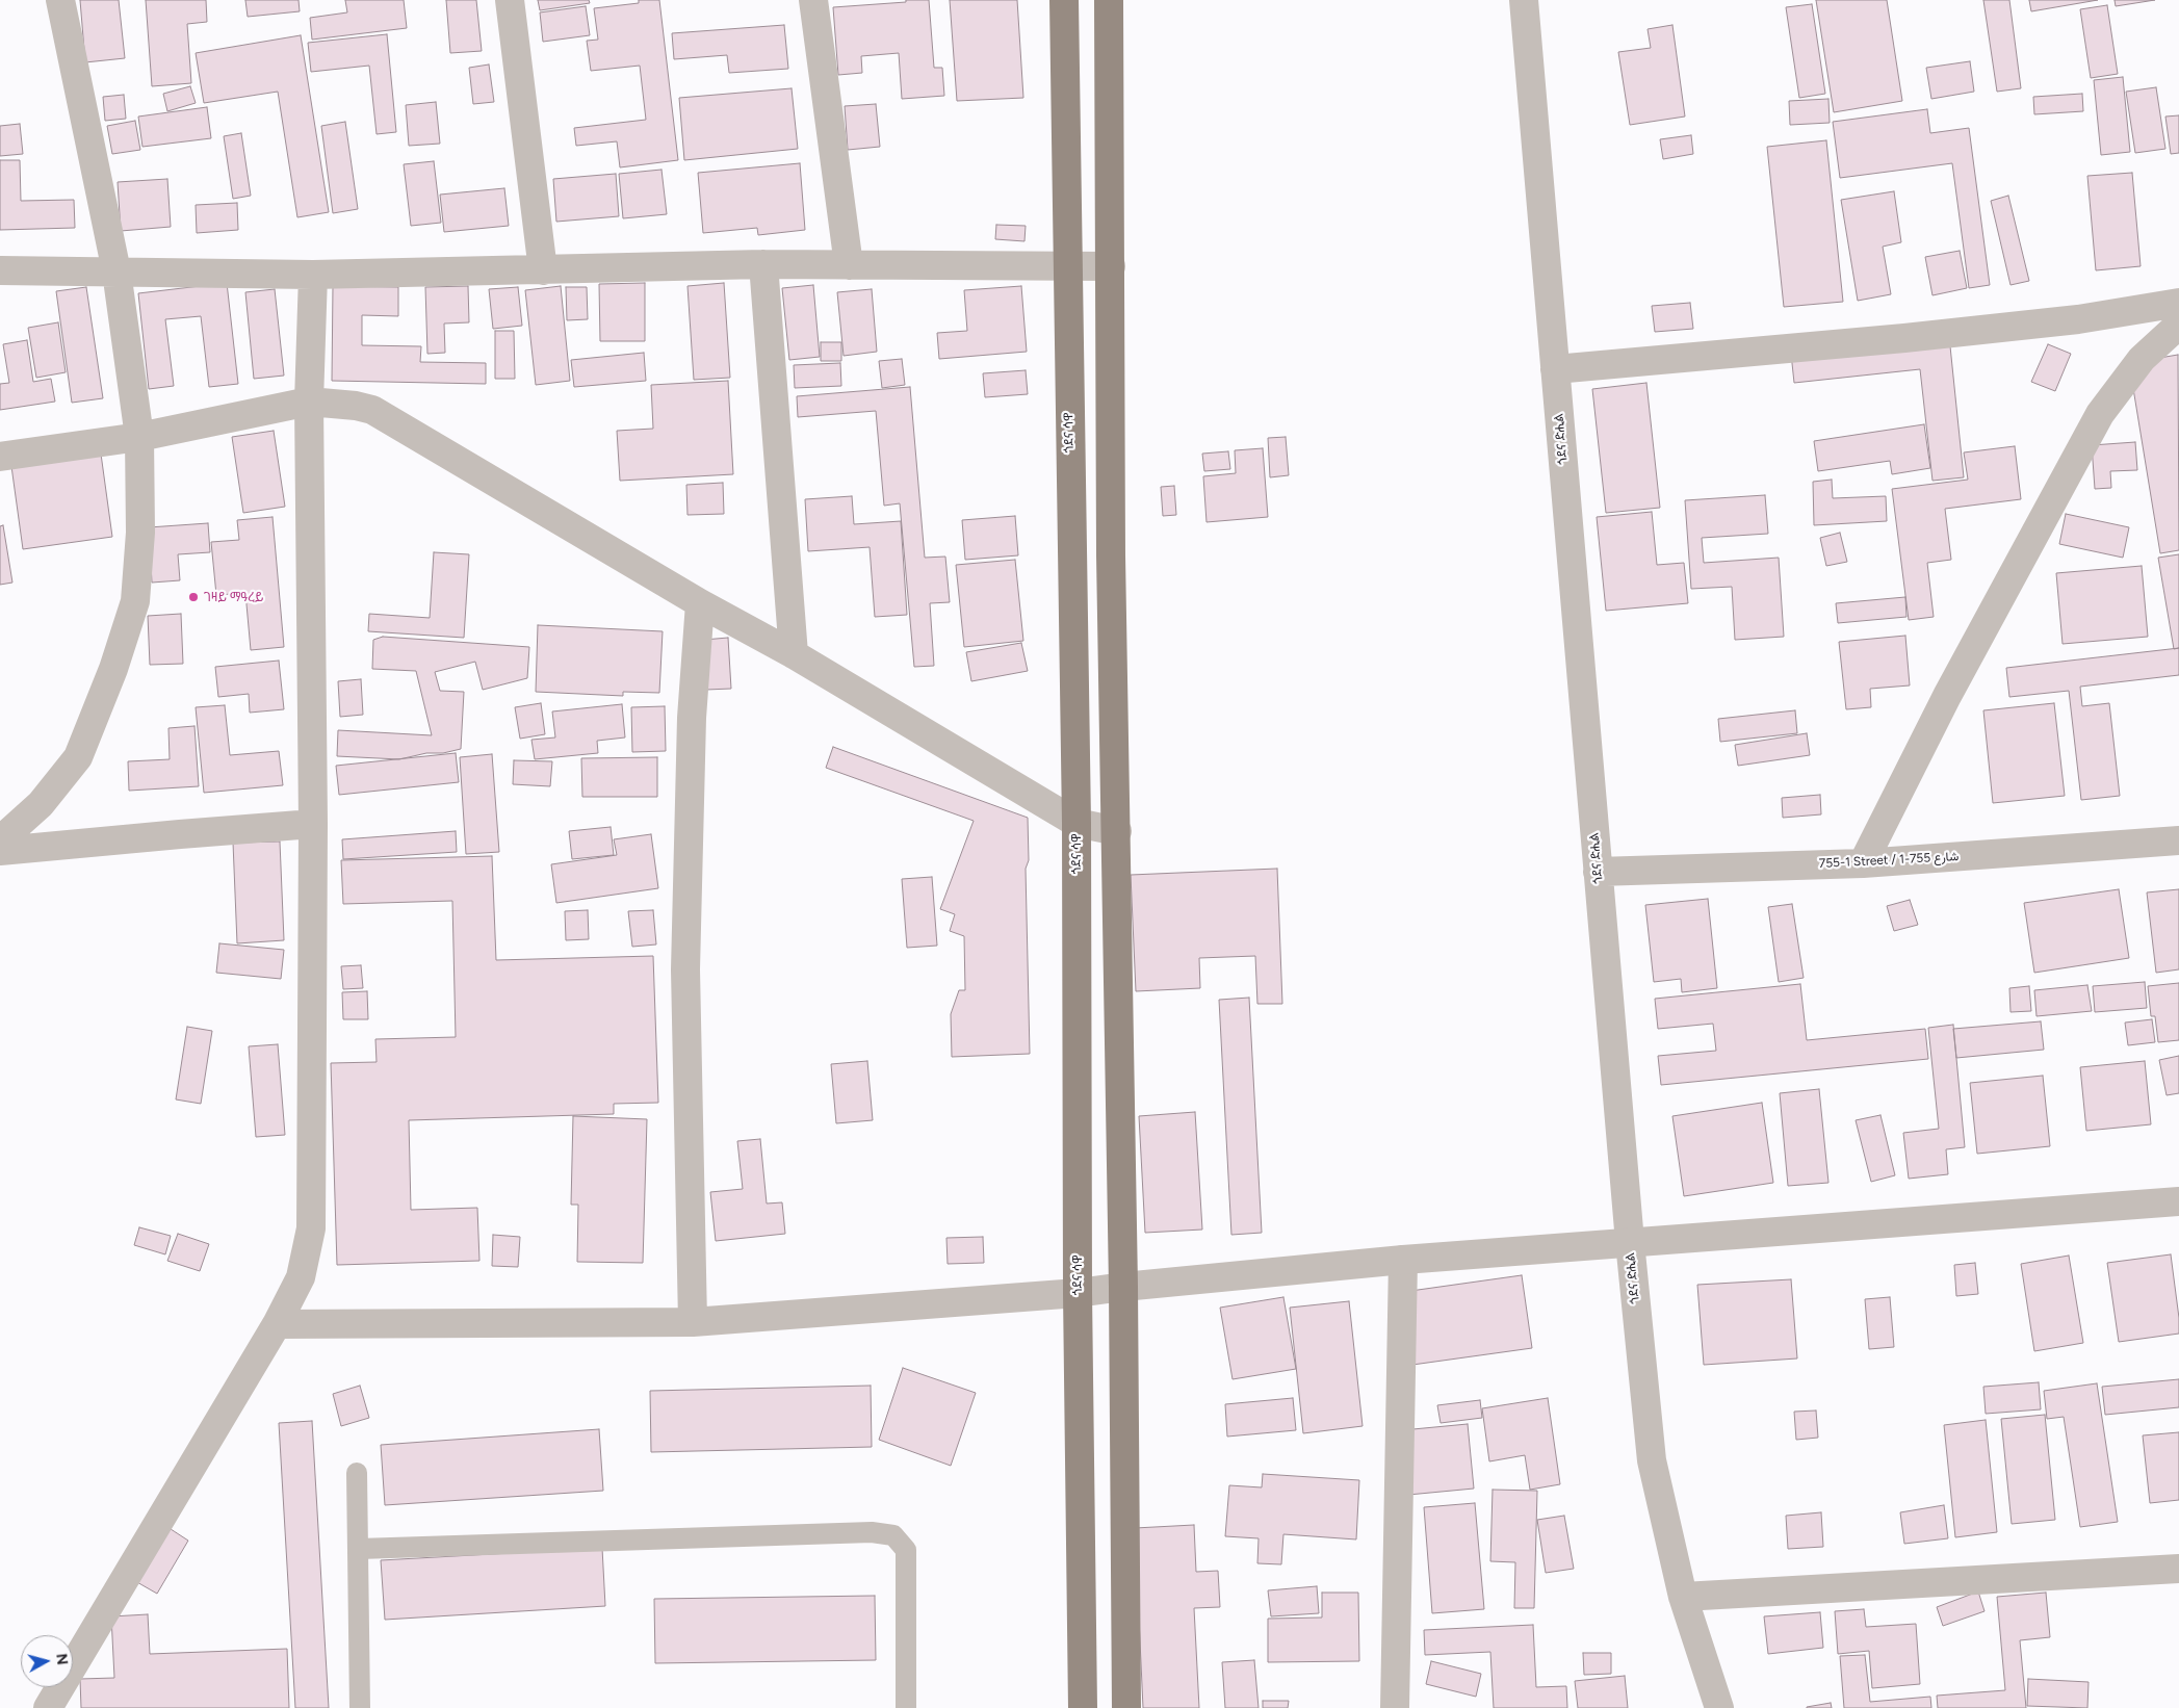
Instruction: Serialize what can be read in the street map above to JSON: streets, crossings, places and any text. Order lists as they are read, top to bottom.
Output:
{
  "streets": {
    "main road": ["ጎደና ሳዋ"],
    "street": ["ጎደና ድሒል", "755-1 Street / شارع 755-1"]
  },
  "crossings": [
    ["ጎደና ድሒል", "755-1 Street / شارع 755-1"]
  ],
  "places": ["ገዛይ ማዓረይ"],
  "north": "right"
}
